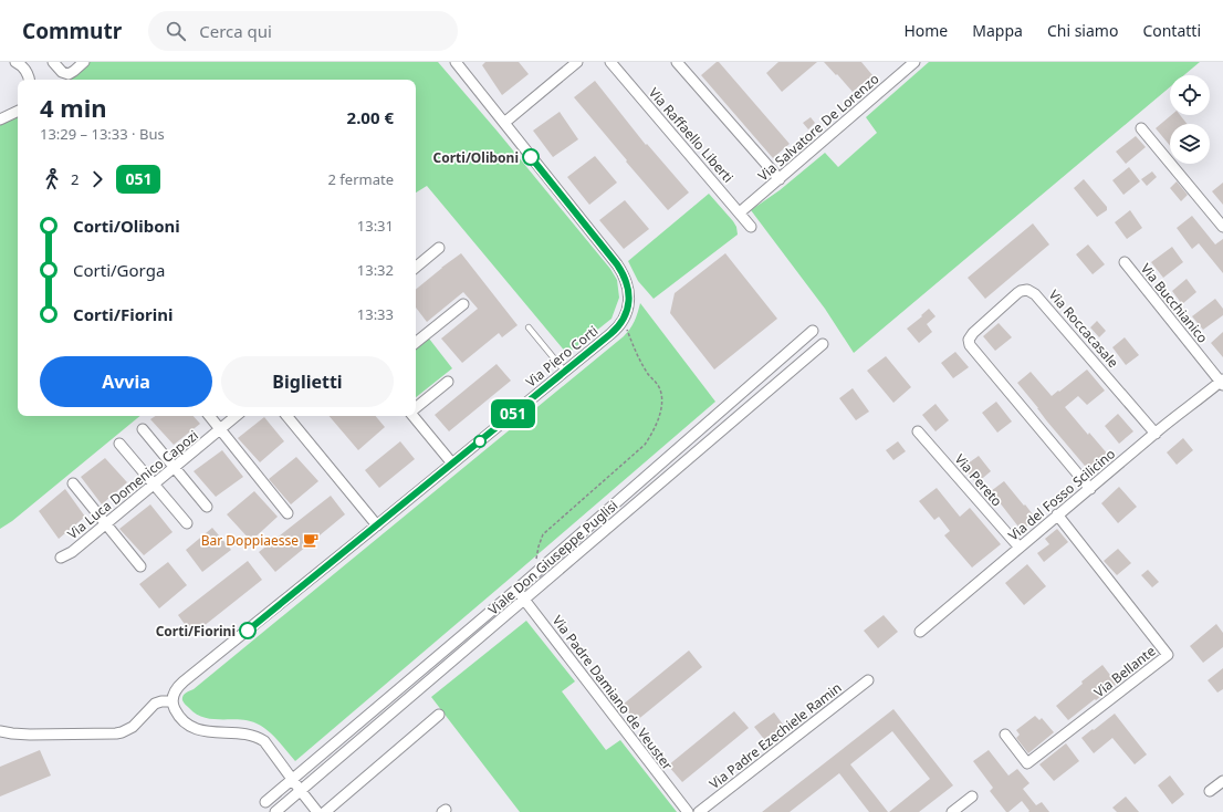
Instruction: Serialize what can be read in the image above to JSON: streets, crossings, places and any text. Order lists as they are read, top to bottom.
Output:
{
  "streets": {
    "street": [
      "Via Salvatore De Lorenzo",
      "Via Raffaello Liberti",
      "Via Bucchianico",
      "Via Roccacasale",
      "Via Piero Corti",
      "Via Pereto",
      "Via Luca Domenico Capozi",
      "Via del Fosso Scilicino",
      "Viale Don Giuseppe Puglisi",
      "Via Bellante",
      "Via Padre Damiano de Veuster",
      "Via Padre Ezechiele Ramin"
    ]
  },
  "crossings": [
    ["Via Salvatore De Lorenzo", "Via Raffaello Liberti"],
    ["Via Bucchianico", "Via del Fosso Scilicino"],
    ["Via Roccacasale", "Via del Fosso Scilicino"],
    ["Via Pereto", "Via del Fosso Scilicino"],
    ["Via del Fosso Scilicino", "Via Bellante"],
    ["Viale Don Giuseppe Puglisi", "Via Padre Damiano de Veuster"]
  ],
  "places": {
    "other": ["Corti/Oliboni", "Corti/Fiorini"],
    "cafe": ["Bar Doppiaesse"]
  },
  "lines": ["bus line 051"],
  "page": {
    "header": "Commutr",
    "search": "Cerca qui",
    "nav": [
      "Home",
      "Mappa",
      "Chi siamo",
      "Contatti"
    ],
    "on_map": "051",
    "heading": ["4 min", "13:29 – 13:33 · Bus", "2.00 €"],
    "legs": ["2", "051", "2 fermate"],
    "list": [
      {
        "name": "Corti/Oliboni",
        "value": "13:31"
      },
      {
        "name": "Corti/Gorga",
        "value": "13:32"
      },
      {
        "name": "Corti/Fiorini",
        "value": "13:33"
      }
    ],
    "buttons": ["Avvia", "Biglietti"]
  }
}
